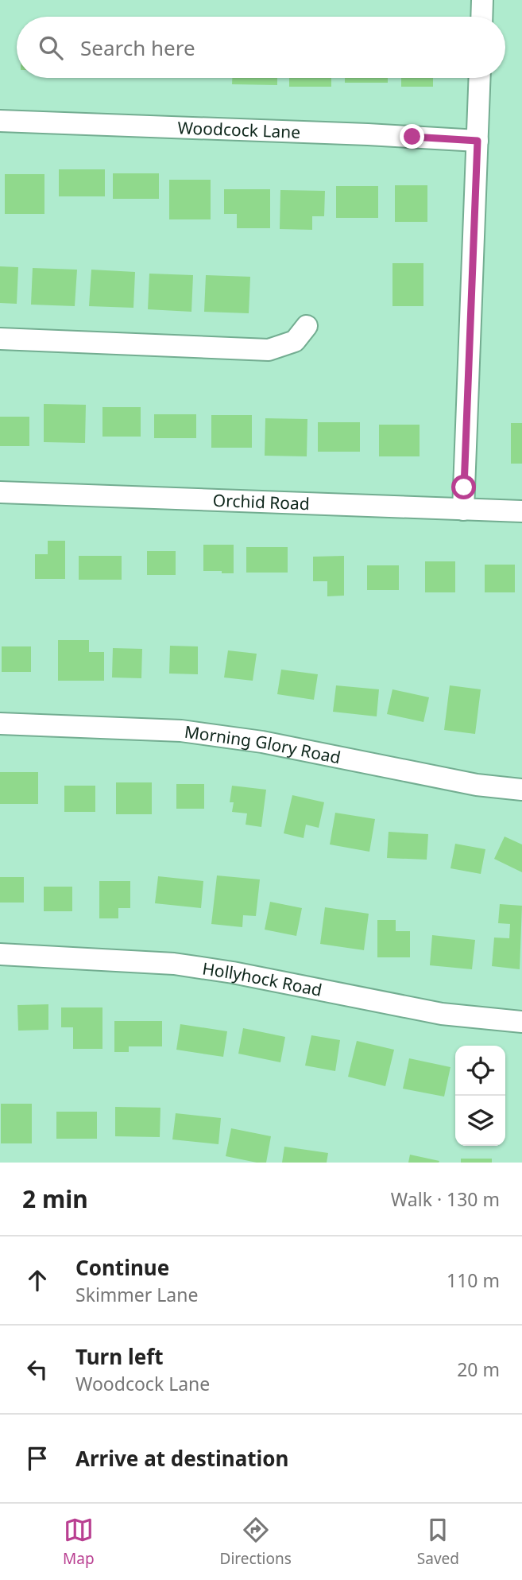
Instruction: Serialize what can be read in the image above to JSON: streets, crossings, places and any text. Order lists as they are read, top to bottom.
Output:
{
  "streets": {
    "street": [
      "Woodcock Lane",
      "Orchid Road",
      "Morning Glory Road",
      "Hollyhock Road"
    ]
  },
  "page": {
    "search": "Search here",
    "heading": ["2 min", "Walk · 130 m"],
    "list": [
      ["Continue", "Skimmer Lane", "110 m"],
      ["Turn left", "Woodcock Lane", "20 m"],
      "Arrive at destination"
    ],
    "nav": ["Map", "Directions", "Saved"]
  }
}
